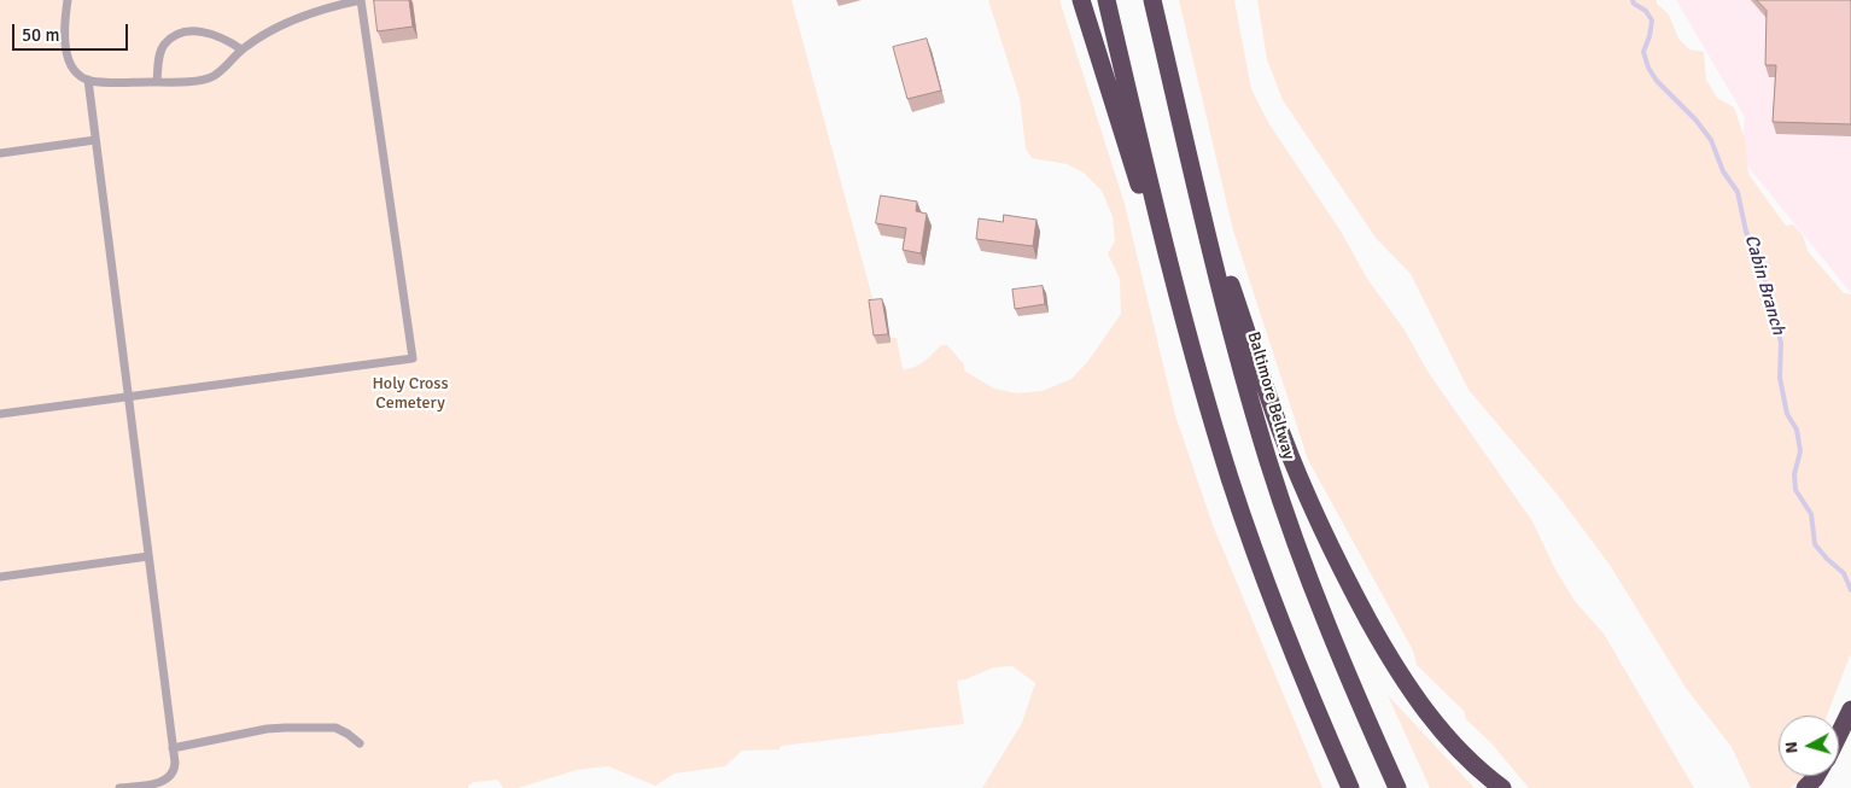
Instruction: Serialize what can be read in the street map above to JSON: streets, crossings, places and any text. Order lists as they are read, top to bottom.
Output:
{
  "streets": {
    "highway": ["Baltimore Beltway"]
  },
  "water": ["Cabin Branch"],
  "parks": ["Holy Cross Cemetery"],
  "scale_bar": "50 m",
  "north": "left"
}
